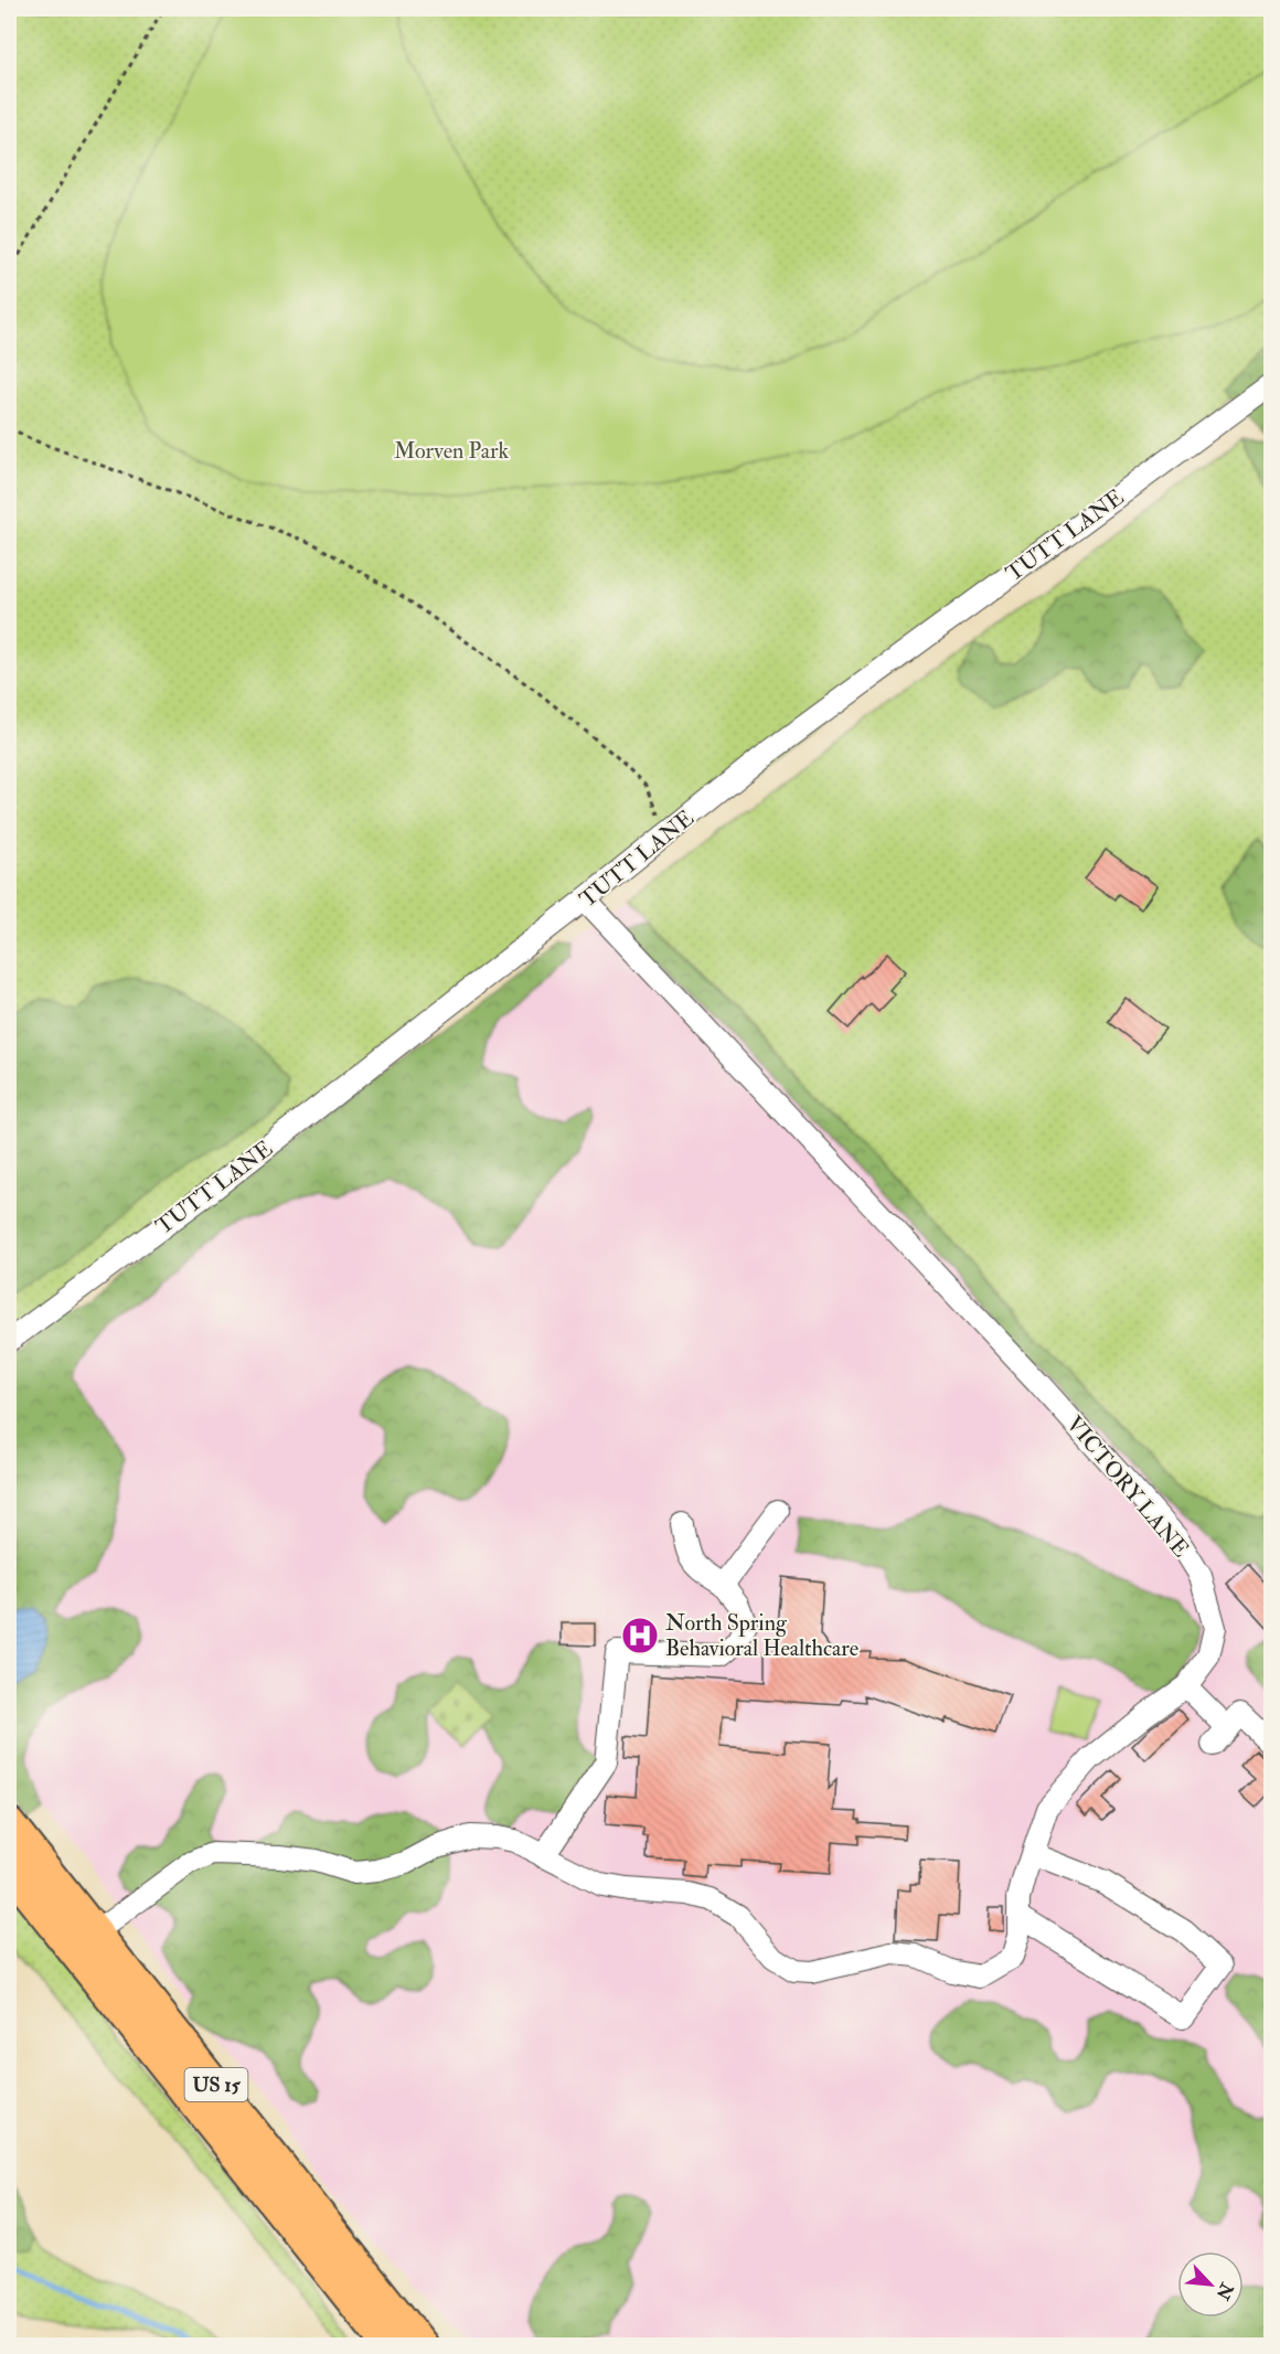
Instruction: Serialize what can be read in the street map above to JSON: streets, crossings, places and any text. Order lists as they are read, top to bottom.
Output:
{
  "streets": {
    "highway": ["US 15"],
    "street": ["TUTT LANE", "VICTORY LANE"]
  },
  "crossings": [
    ["TUTT LANE", "VICTORY LANE"],
    ["VICTORY LANE", "US 15"]
  ],
  "parks": ["Morven Park"],
  "places": {
    "hospital": ["North Spring Behavioral Healthcare"]
  },
  "north": "bottom right"
}
